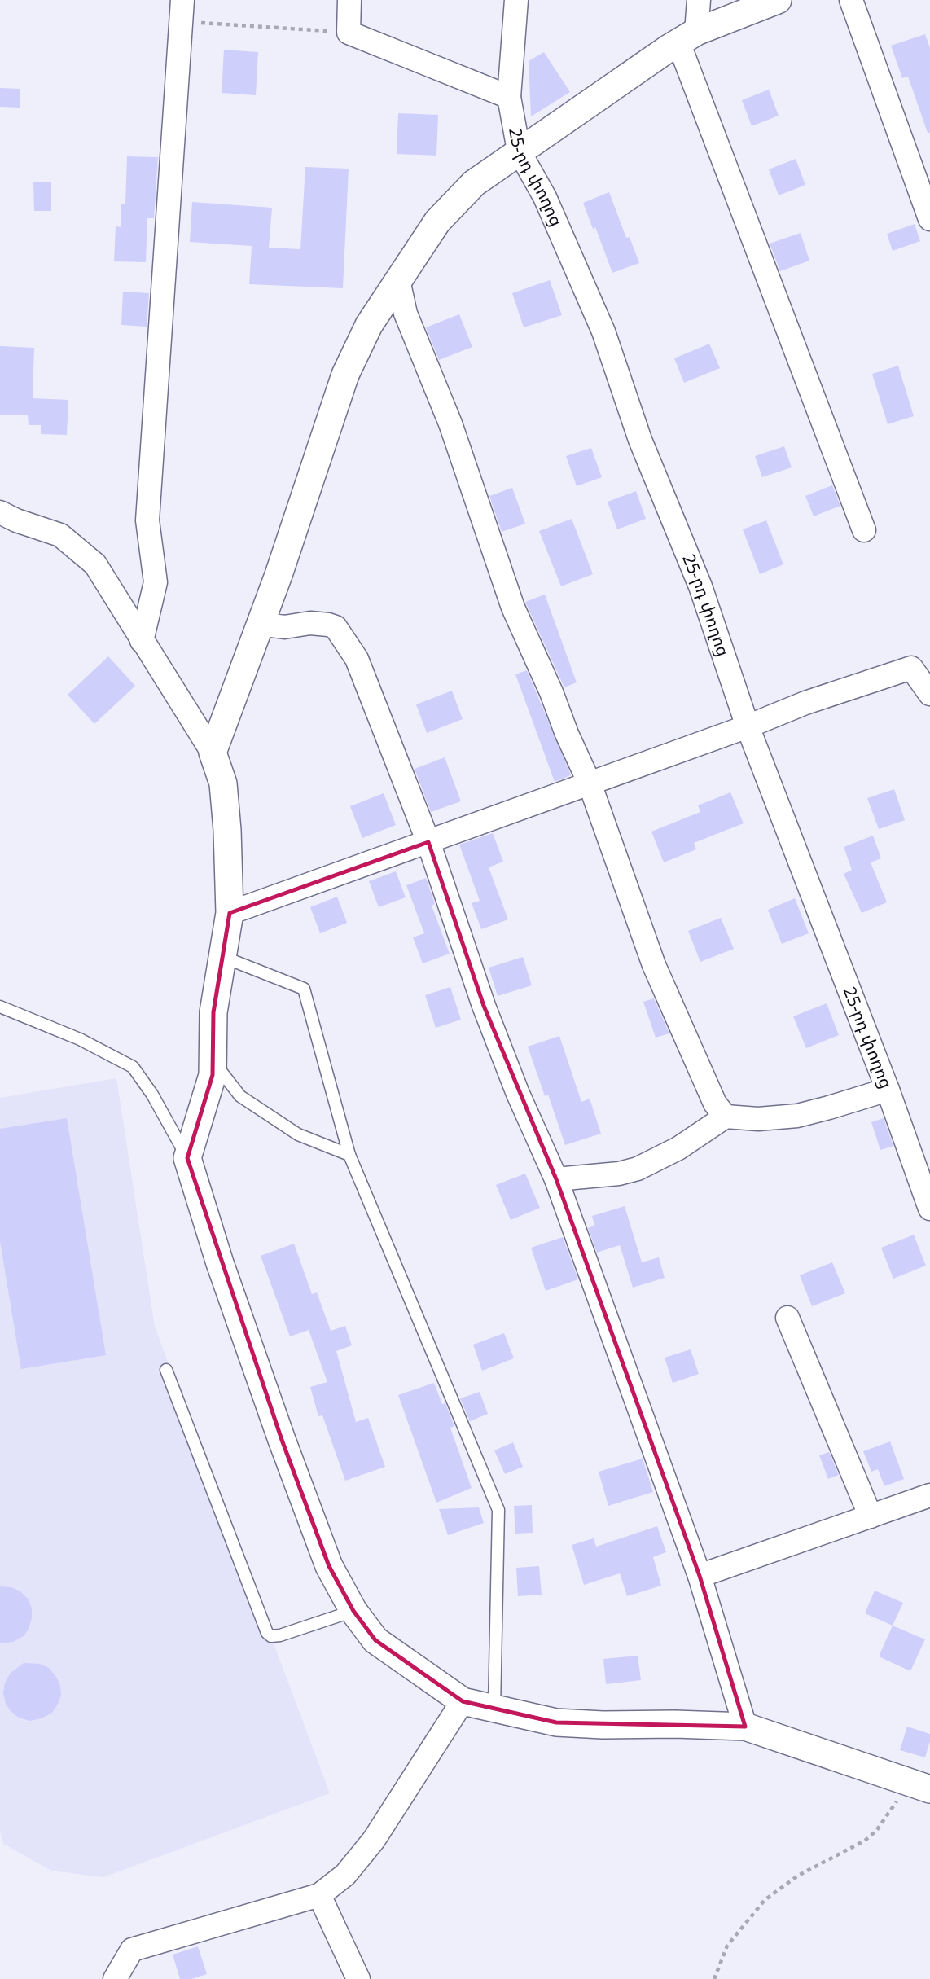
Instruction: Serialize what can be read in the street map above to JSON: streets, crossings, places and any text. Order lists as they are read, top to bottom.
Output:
{
  "streets": {
    "street": ["25-րդ փողոց"]
  }
}
